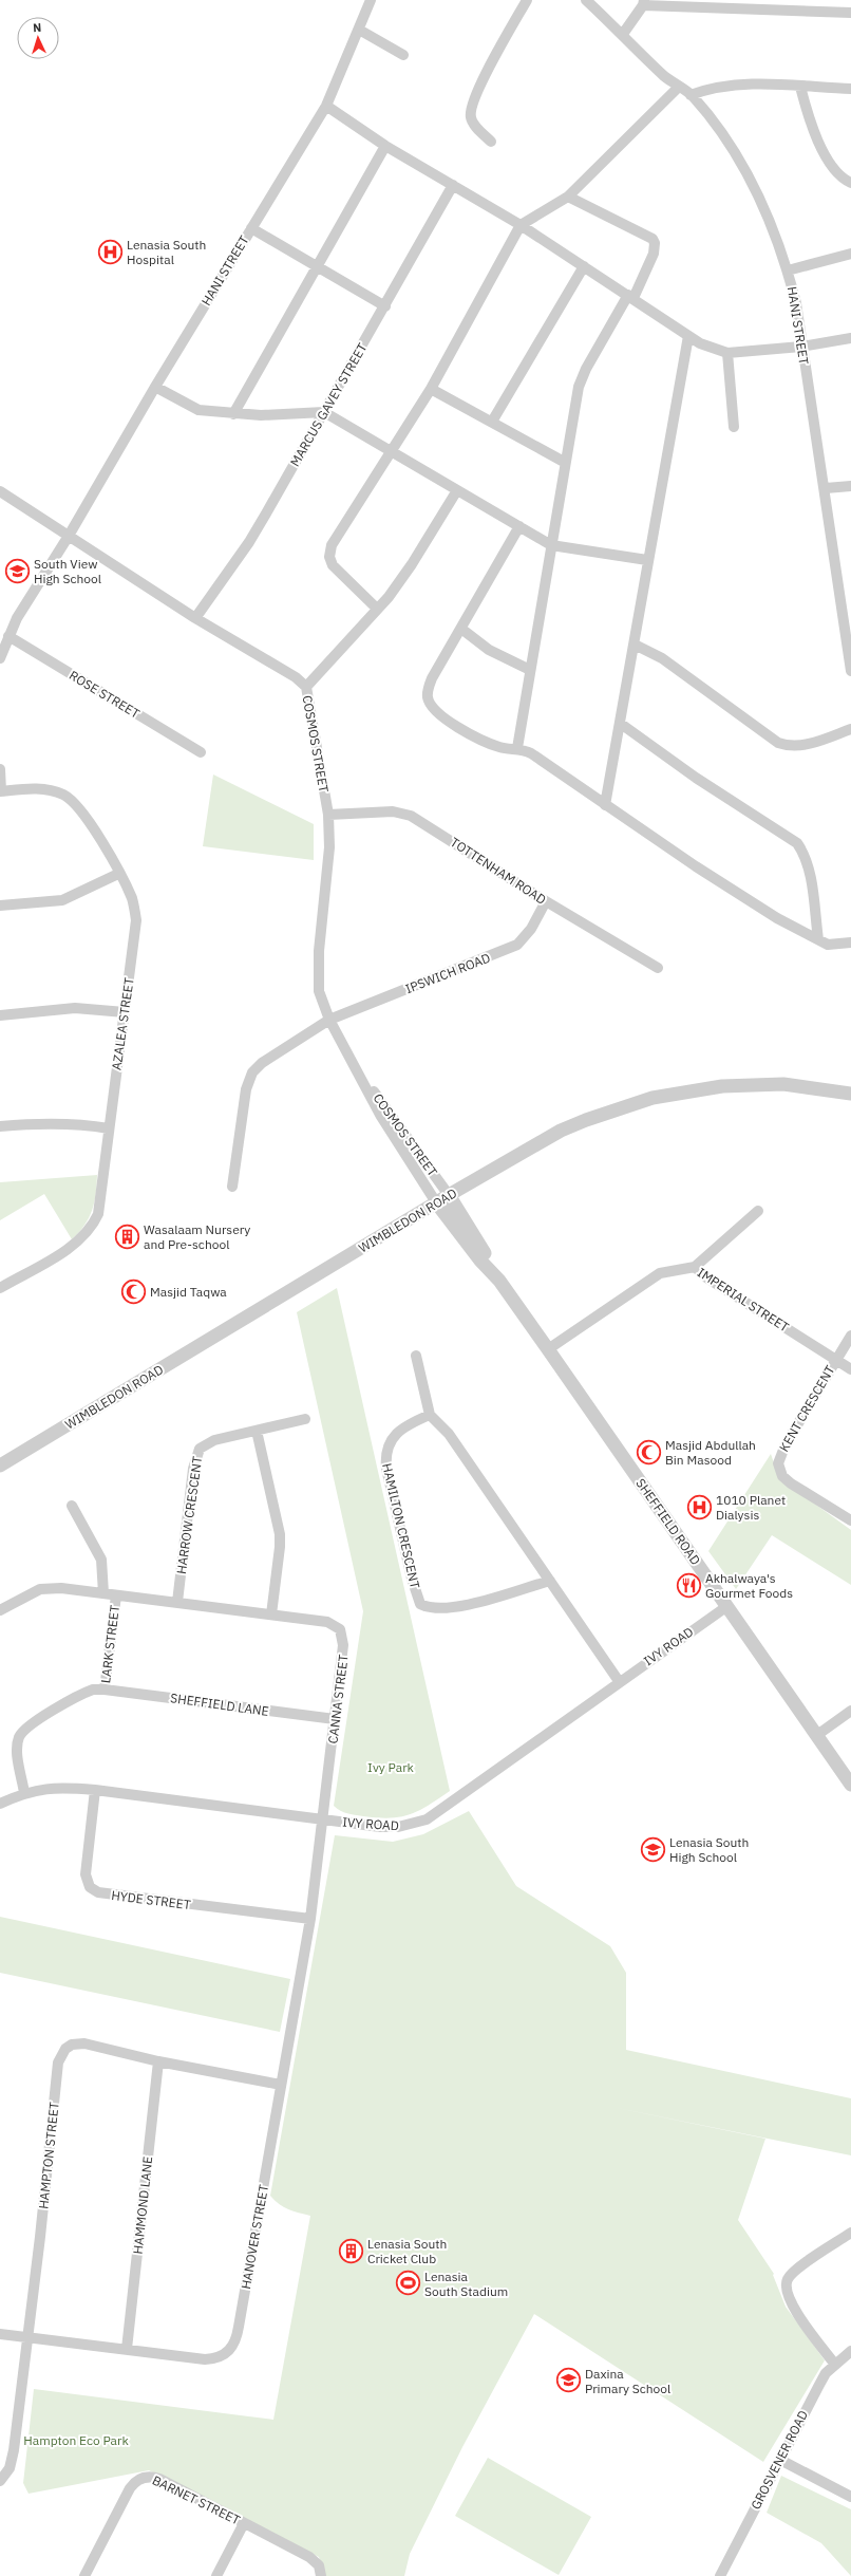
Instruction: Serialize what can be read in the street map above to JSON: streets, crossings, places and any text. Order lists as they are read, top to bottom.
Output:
{
  "streets": {
    "street": [
      "HANI STREET",
      "MARCUS GAVEY STREET",
      "ROSE STREET",
      "COSMOS STREET",
      "TOTTENHAM ROAD",
      "IPSWICH ROAD",
      "AZALEA STREET",
      "WIMBLEDON ROAD",
      "IMPERIAL STREET",
      "KENT CRESCENT",
      "HARROW CRESCENT",
      "SHEFFIELD ROAD",
      "HAMILTON CRESCENT",
      "LARK STREET",
      "IVY ROAD",
      "CANNA STREET",
      "SHEFFIELD LANE",
      "HYDE STREET",
      "HAMPTON STREET",
      "HAMMOND LANE",
      "HANOVER STREET",
      "GROSVENER ROAD",
      "BARNET STREET"
    ]
  },
  "crossings": [
    ["HANI STREET", "ROSE STREET"],
    ["HANI STREET", "COSMOS STREET"],
    ["MARCUS GAVEY STREET", "COSMOS STREET"],
    ["COSMOS STREET", "TOTTENHAM ROAD"],
    ["COSMOS STREET", "IPSWICH ROAD"],
    ["COSMOS STREET", "WIMBLEDON ROAD"],
    ["COSMOS STREET", "SHEFFIELD ROAD"],
    ["TOTTENHAM ROAD", "IPSWICH ROAD"],
    ["WIMBLEDON ROAD", "SHEFFIELD ROAD"],
    ["IMPERIAL STREET", "KENT CRESCENT"],
    ["IMPERIAL STREET", "SHEFFIELD ROAD"],
    ["HARROW CRESCENT", "CANNA STREET"],
    ["SHEFFIELD ROAD", "IVY ROAD"],
    ["LARK STREET", "IVY ROAD"],
    ["LARK STREET", "CANNA STREET"],
    ["LARK STREET", "SHEFFIELD LANE"],
    ["IVY ROAD", "CANNA STREET"],
    ["IVY ROAD", "HYDE STREET"],
    ["CANNA STREET", "SHEFFIELD LANE"],
    ["CANNA STREET", "HYDE STREET"],
    ["CANNA STREET", "HANOVER STREET"],
    ["HYDE STREET", "HANOVER STREET"],
    ["HAMPTON STREET", "HAMMOND LANE"],
    ["HAMPTON STREET", "HANOVER STREET"],
    ["HAMMOND LANE", "HANOVER STREET"]
  ],
  "parks": ["Ivy Park", "Hampton Eco Park"],
  "places": {
    "hospital": ["Lenasia South Hospital", "1010 Planet Dialysis"],
    "school or university": ["South View High School", "Lenasia South High School", "Daxina Primary School"],
    "building": ["Wasalaam Nursery and Pre-school", "Lenasia South Cricket Club"],
    "mosque": ["Masjid Taqwa", "Masjid Abdullah Bin Masood"],
    "restaurant": ["Akhalwaya's Gourmet Foods"],
    "sports": ["Lenasia South Stadium"]
  },
  "north": "top"
}
